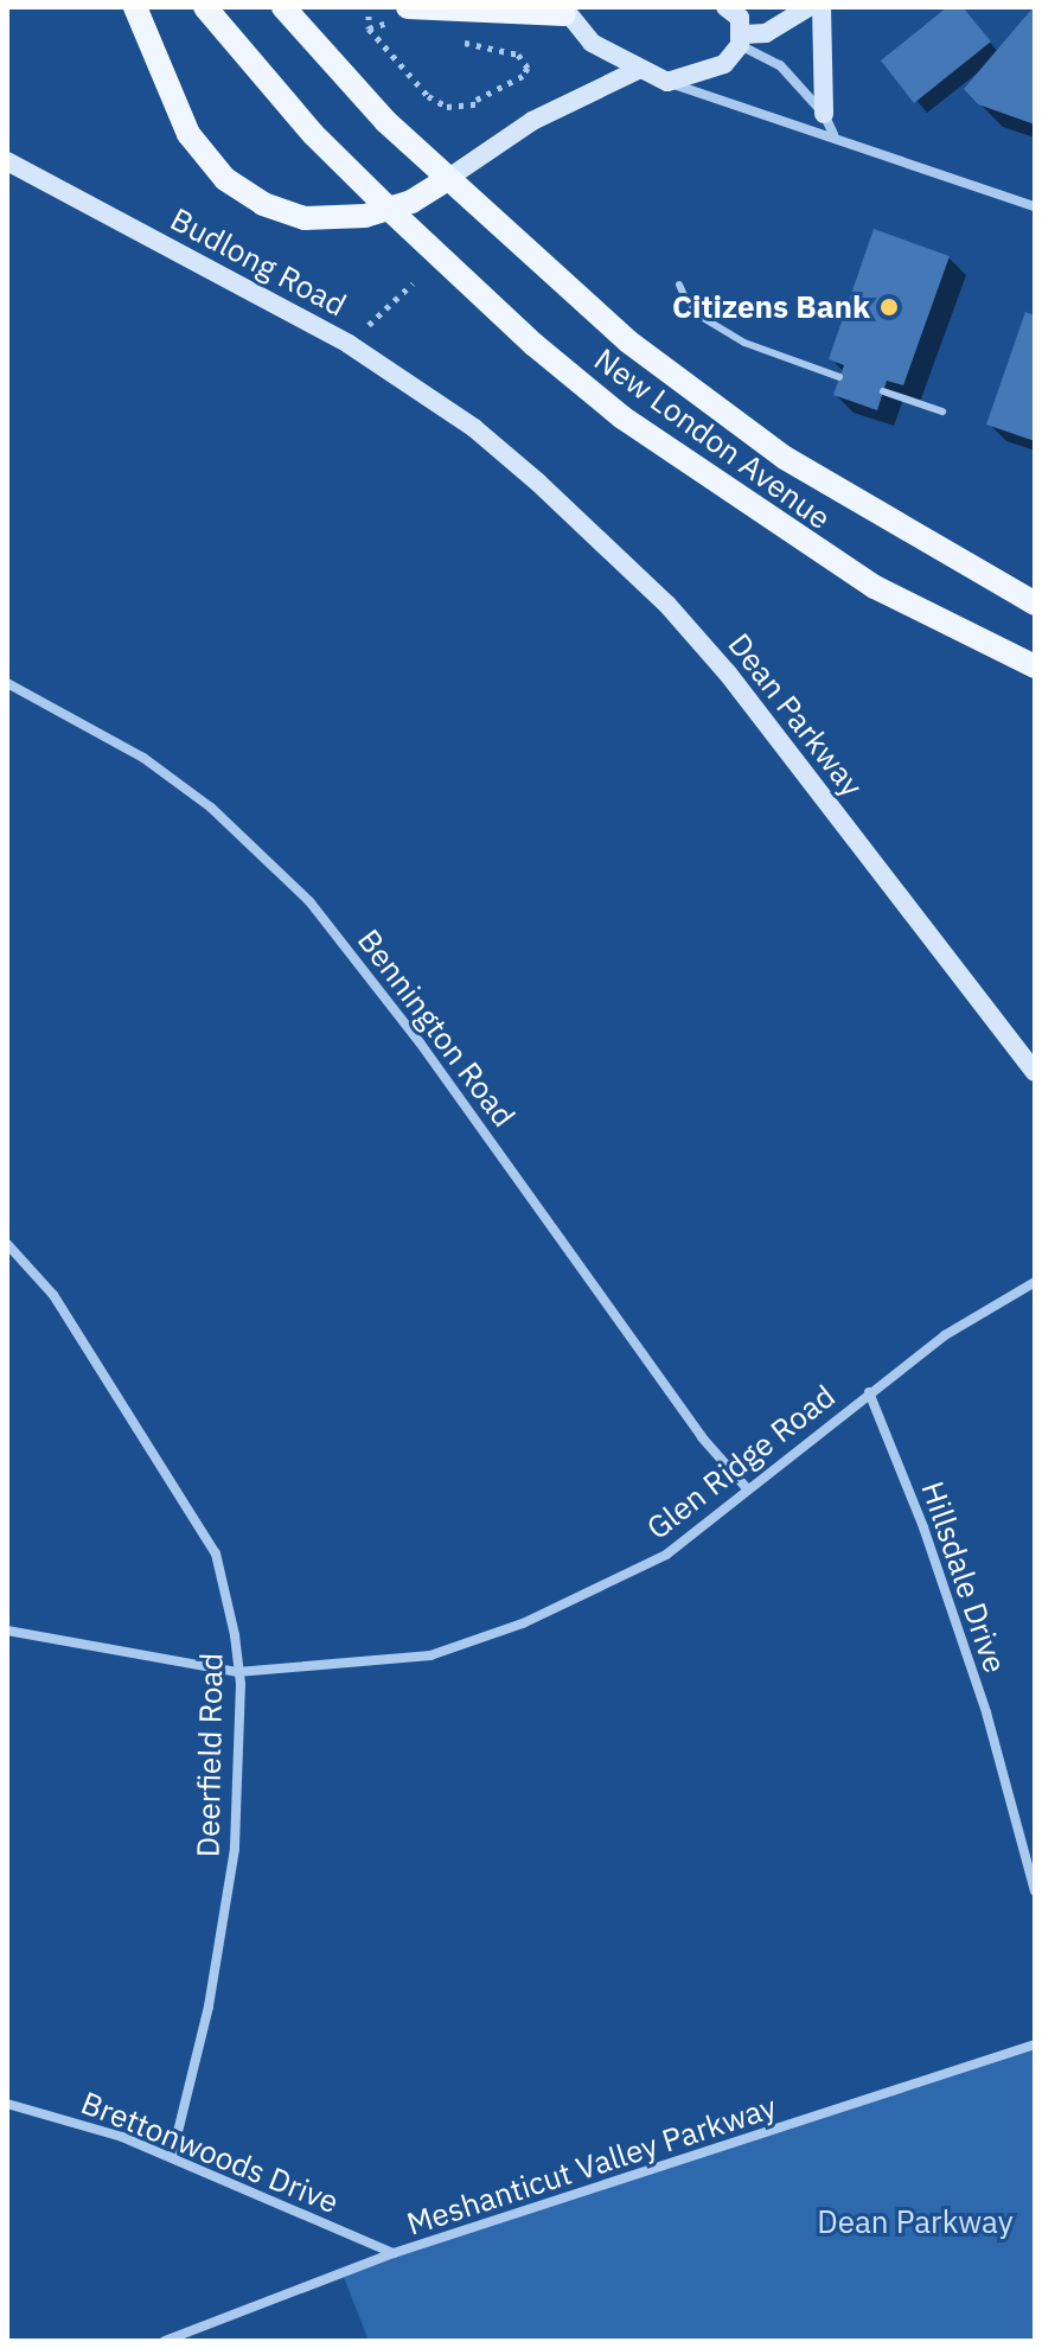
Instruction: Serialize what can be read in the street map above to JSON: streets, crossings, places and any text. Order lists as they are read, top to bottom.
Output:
{
  "streets": {
    "main road": ["Budlong Road", "New London Avenue", "Dean Parkway"],
    "street": [
      "Bennington Road",
      "Glen Ridge Road",
      "Hillsdale Drive",
      "Deerfield Road",
      "Brettonwoods Drive",
      "Meshanticut Valley Parkway"
    ]
  },
  "crossings": [
    ["Budlong Road", "Dean Parkway"],
    ["Bennington Road", "Glen Ridge Road"],
    ["Glen Ridge Road", "Hillsdale Drive"],
    ["Glen Ridge Road", "Deerfield Road"],
    ["Deerfield Road", "Brettonwoods Drive"],
    ["Brettonwoods Drive", "Meshanticut Valley Parkway"]
  ],
  "parks": ["Dean Parkway"],
  "places": ["Citizens Bank"]
}
